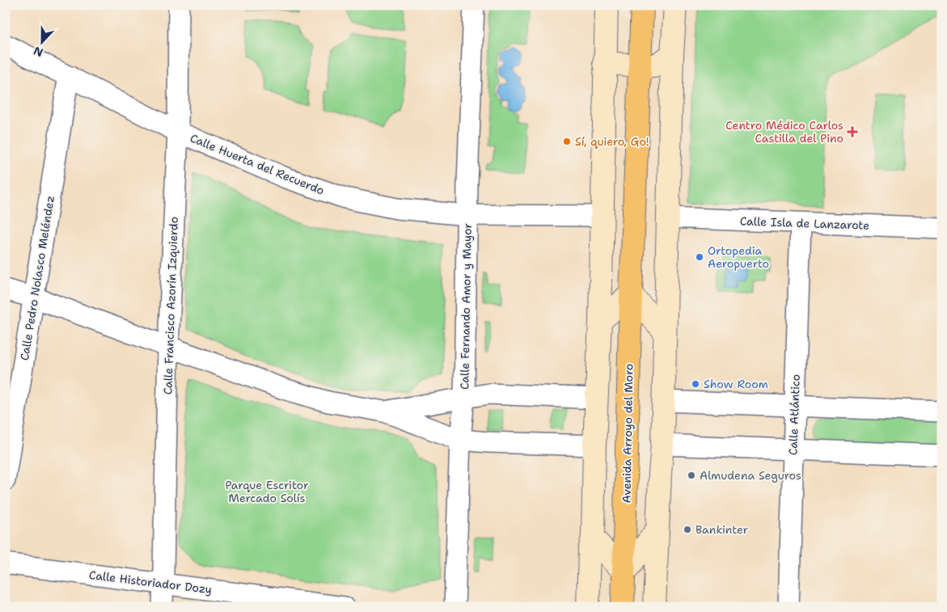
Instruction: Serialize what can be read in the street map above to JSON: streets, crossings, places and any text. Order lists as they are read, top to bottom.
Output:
{
  "streets": {
    "main road": ["Avenida Arroyo del Moro"],
    "street": [
      "Calle Huerta del Recuerdo",
      "Calle Isla de Lanzarote",
      "Calle Pedro Nolasco Meléndez",
      "Calle Francisco Azorín Izquierdo",
      "Calle Fernando Amor y Mayor",
      "Calle Atlántico",
      "Calle Historiador Dozy"
    ]
  },
  "crossings": [
    ["Calle Huerta del Recuerdo", "Calle Pedro Nolasco Meléndez"],
    ["Calle Huerta del Recuerdo", "Calle Francisco Azorín Izquierdo"],
    ["Calle Huerta del Recuerdo", "Calle Fernando Amor y Mayor"],
    ["Calle Isla de Lanzarote", "Calle Atlántico"],
    ["Calle Francisco Azorín Izquierdo", "Calle Historiador Dozy"]
  ],
  "parks": ["Parque Escritor Mercado Solís"],
  "places": {
    "health": ["Centro Médico Carlos Castilla del Pino"],
    "other": [
      "Sí, quiero, Go!",
      "Ortopedia Aeropuerto",
      "Show Room",
      "Almudena Seguros",
      "Bankinter"
    ]
  },
  "north": "bottom"
}
